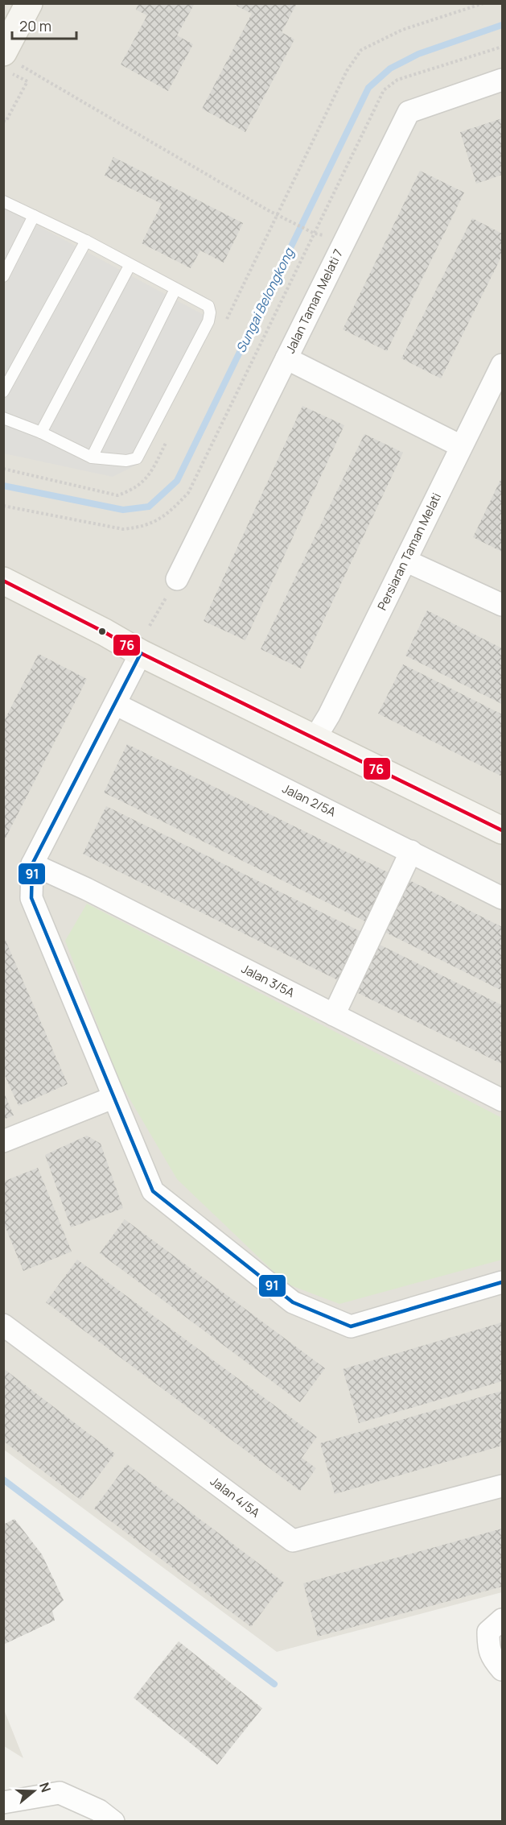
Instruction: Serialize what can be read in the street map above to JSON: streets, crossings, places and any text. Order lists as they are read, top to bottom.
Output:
{
  "streets": {
    "street": [
      "Jalan Taman Melati 7",
      "Persiaran Taman Melati",
      "Jalan 2/5A",
      "Jalan 3/5A",
      "Jalan 4/5A"
    ]
  },
  "water": ["Sungai Belongkong"],
  "lines": ["transit line 76", "transit line 91"],
  "scale_bar": "20 m",
  "north": "right"
}
